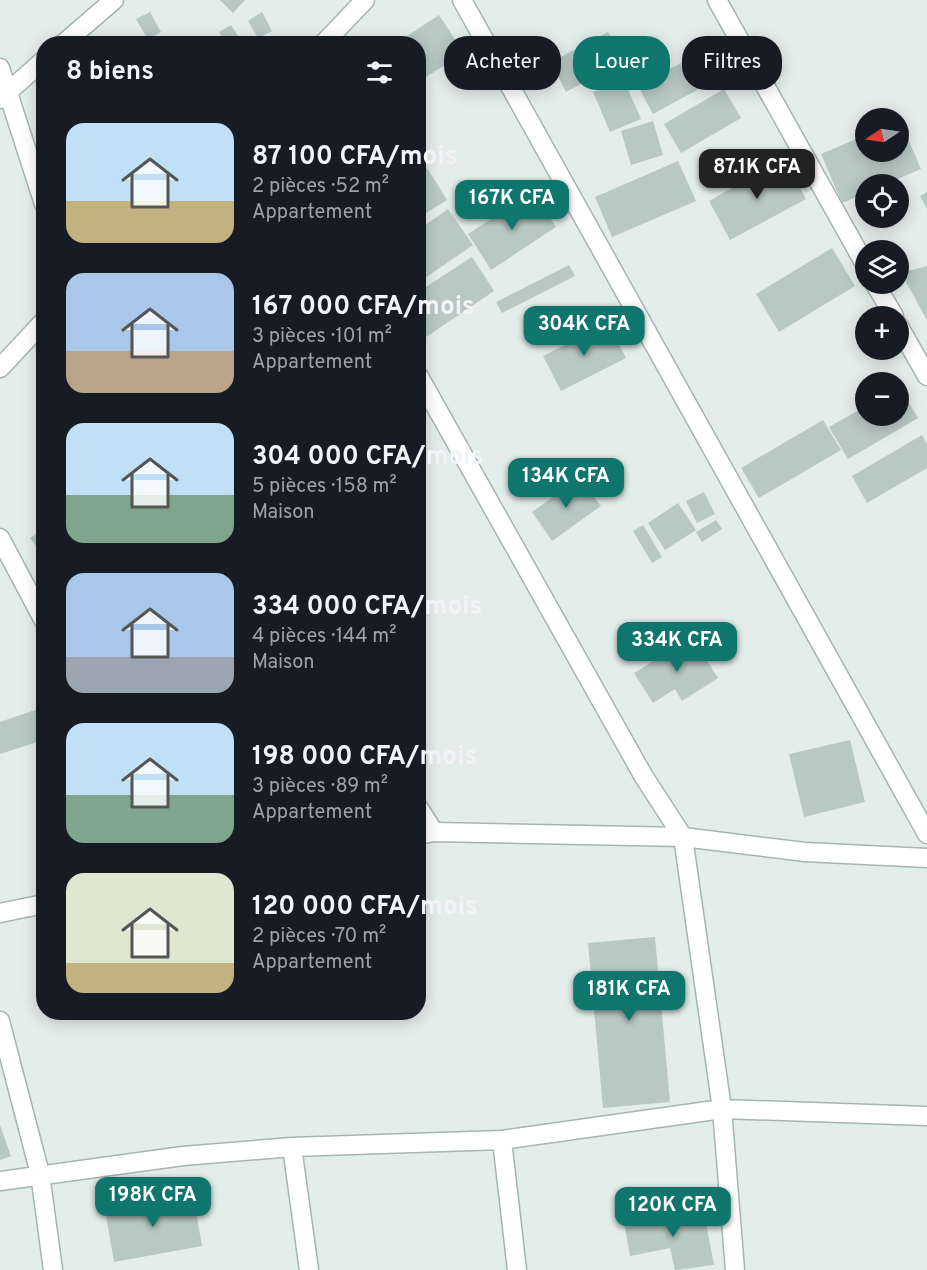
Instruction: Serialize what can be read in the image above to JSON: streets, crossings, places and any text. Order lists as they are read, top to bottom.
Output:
{
  "north": "left",
  "page": {
    "chip": ["Acheter", "Louer", "Filtres"],
    "heading": "8 biens",
    "map_buttons": ["+", "−"],
    "list": [
      {
        "name": "87 100 CFA/mois",
        "note": "2 pièces · 52 m² · Appartement"
      },
      {
        "name": "167 000 CFA/mois",
        "note": "3 pièces · 101 m² · Appartement"
      },
      {
        "name": "304 000 CFA/mois",
        "note": "5 pièces · 158 m² · Maison"
      },
      {
        "name": "334 000 CFA/mois",
        "note": "4 pièces · 144 m² · Maison"
      },
      {
        "name": "198 000 CFA/mois",
        "note": "3 pièces · 89 m² · Appartement"
      },
      {
        "name": "120 000 CFA/mois",
        "note": "2 pièces · 70 m² · Appartement"
      }
    ],
    "price": [
      "87.1K CFA",
      "167K CFA",
      "304K CFA",
      "134K CFA",
      "334K CFA",
      "181K CFA",
      "198K CFA",
      "120K CFA"
    ]
  }
}
